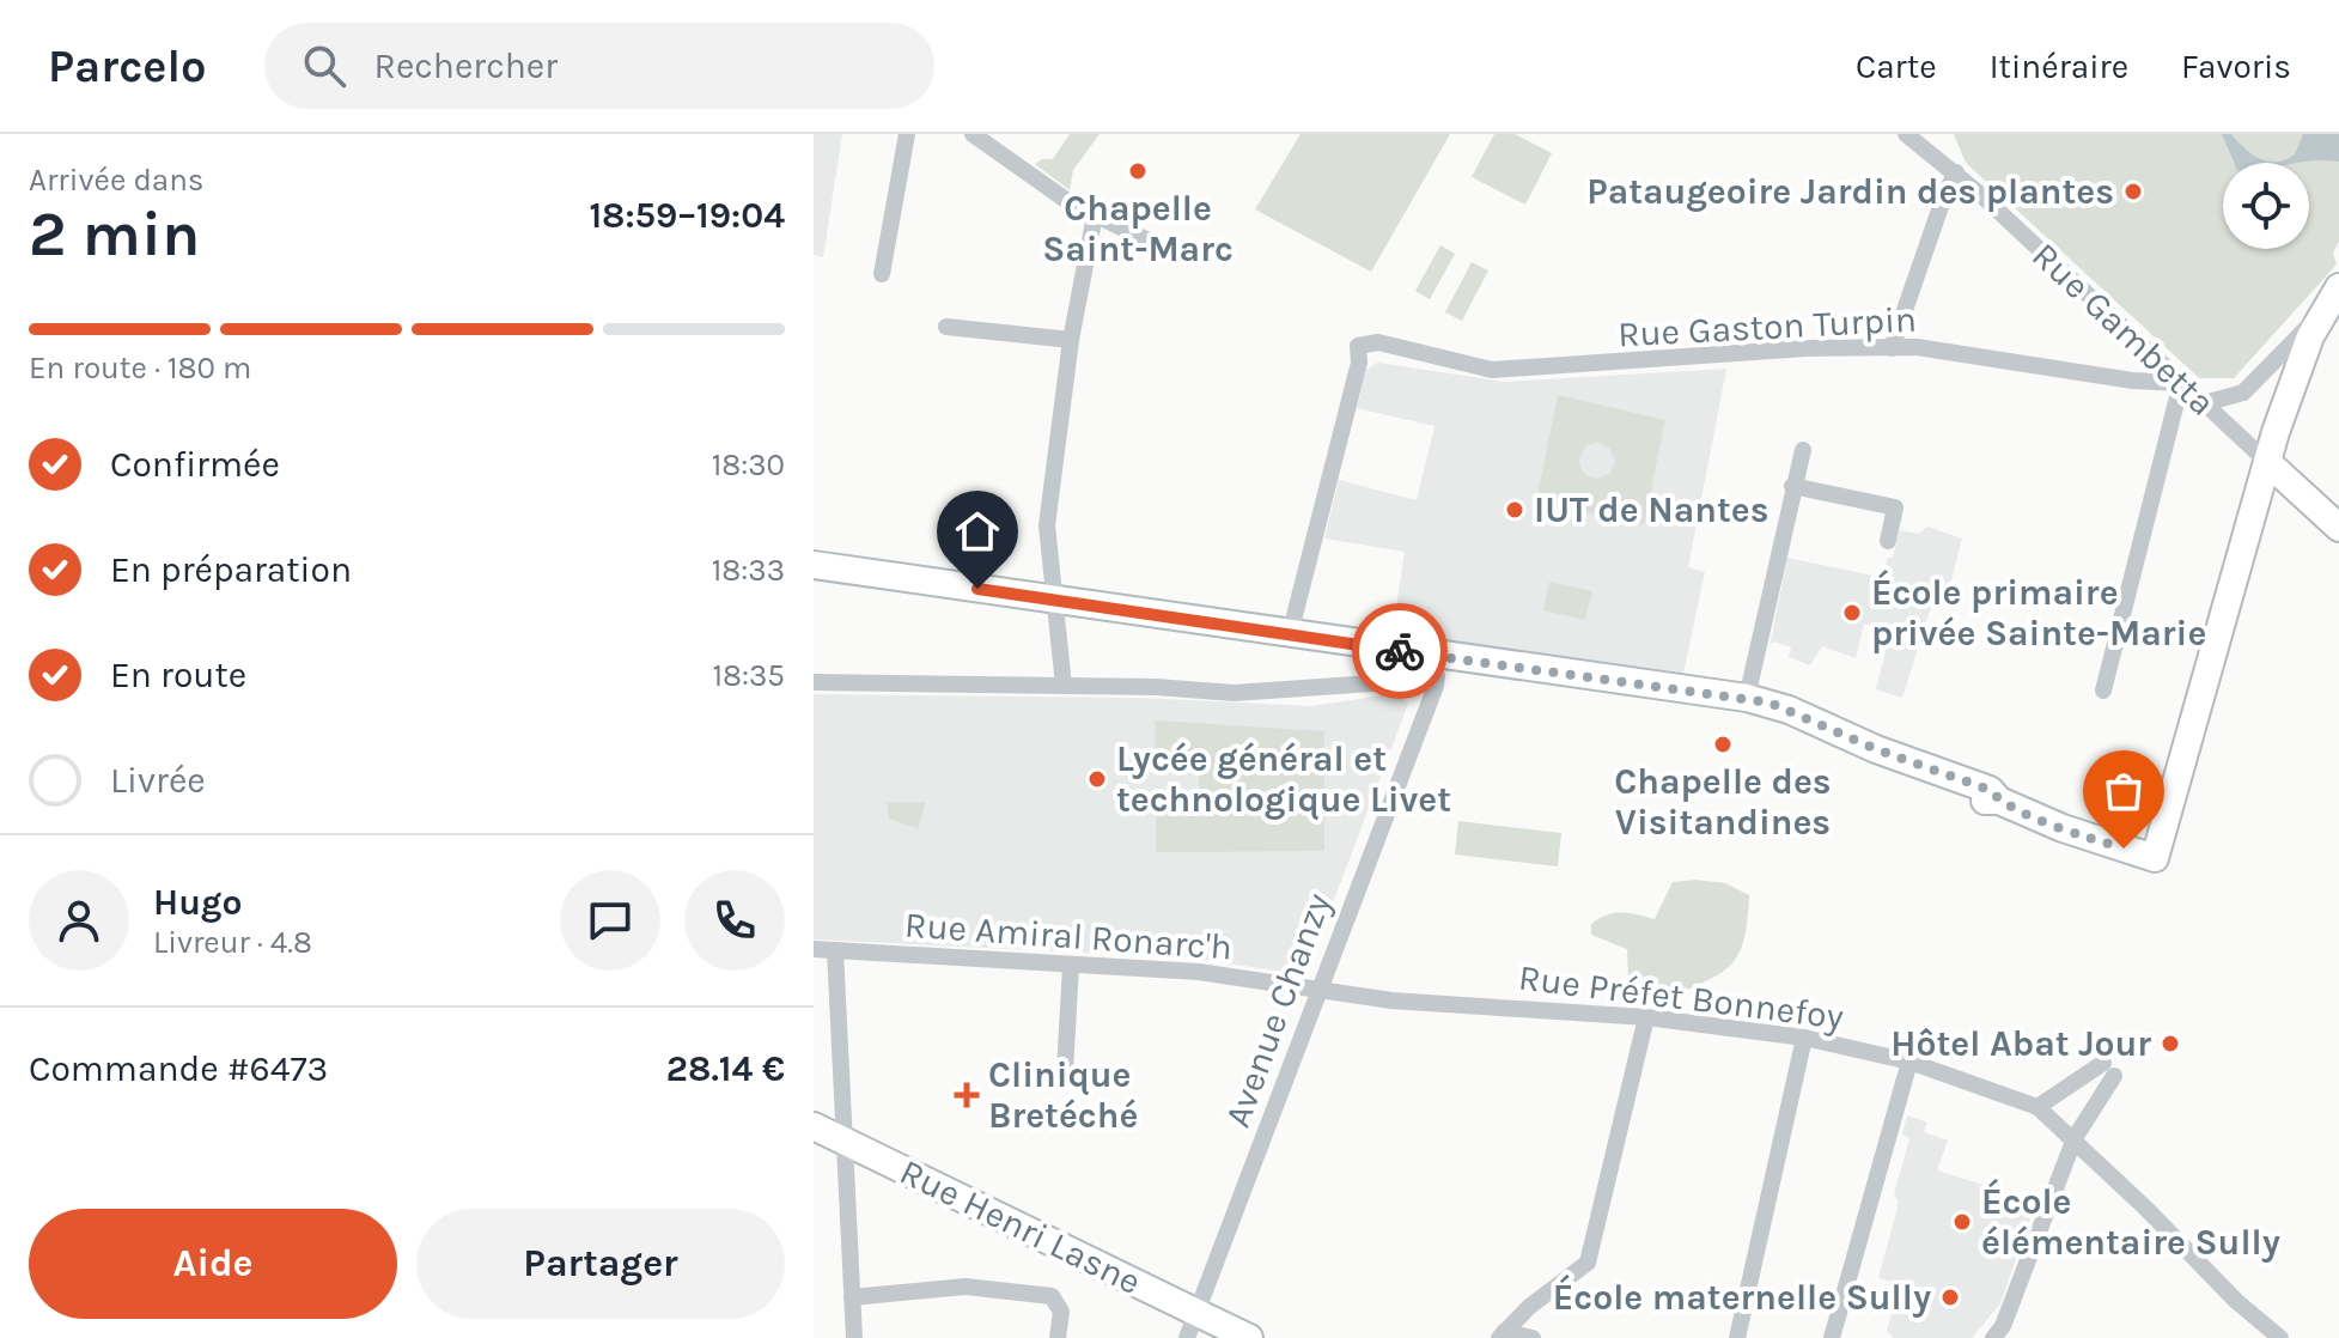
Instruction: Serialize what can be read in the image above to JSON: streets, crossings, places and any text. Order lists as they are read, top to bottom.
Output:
{
  "streets": {
    "main road": ["Rue Gambetta", "Rue Henri Lasne"],
    "street": [
      "Rue Gaston Turpin",
      "Rue Amiral Ronarc'h",
      "Rue Préfet Bonnefoy",
      "Avenue Chanzy"
    ]
  },
  "crossings": [
    ["Rue Gaston Turpin", "Rue Gambetta"],
    ["Rue Amiral Ronarc'h", "Rue Préfet Bonnefoy"],
    ["Rue Amiral Ronarc'h", "Avenue Chanzy"],
    ["Rue Préfet Bonnefoy", "Avenue Chanzy"],
    ["Avenue Chanzy", "Rue Henri Lasne"]
  ],
  "places": {
    "other": [
      "Chapelle Saint-Marc",
      "Pataugeoire Jardin des plantes",
      "IUT de Nantes",
      "École primaire privée Sainte-Marie",
      "Chapelle des Visitandines",
      "Lycée général et technologique Livet",
      "Hôtel Abat Jour",
      "École élémentaire Sully",
      "École maternelle Sully"
    ],
    "health": ["Clinique Bretéché"]
  },
  "page": {
    "header": "Parcelo",
    "search": "Rechercher",
    "nav": ["Carte", "Itinéraire", "Favoris"],
    "heading": ["2 min", "Arrivée dans", "18:59–19:04"],
    "panel": [
      "Hugo",
      "Livreur · 4.8",
      "Commande #6473",
      "28.14 €"
    ],
    "bar": "En route · 180 m",
    "list": [
      ["Confirmée", "18:30"],
      ["En préparation", "18:33"],
      ["En route", "18:35"],
      "Livrée"
    ],
    "buttons": ["Aide", "Partager"]
  }
}
